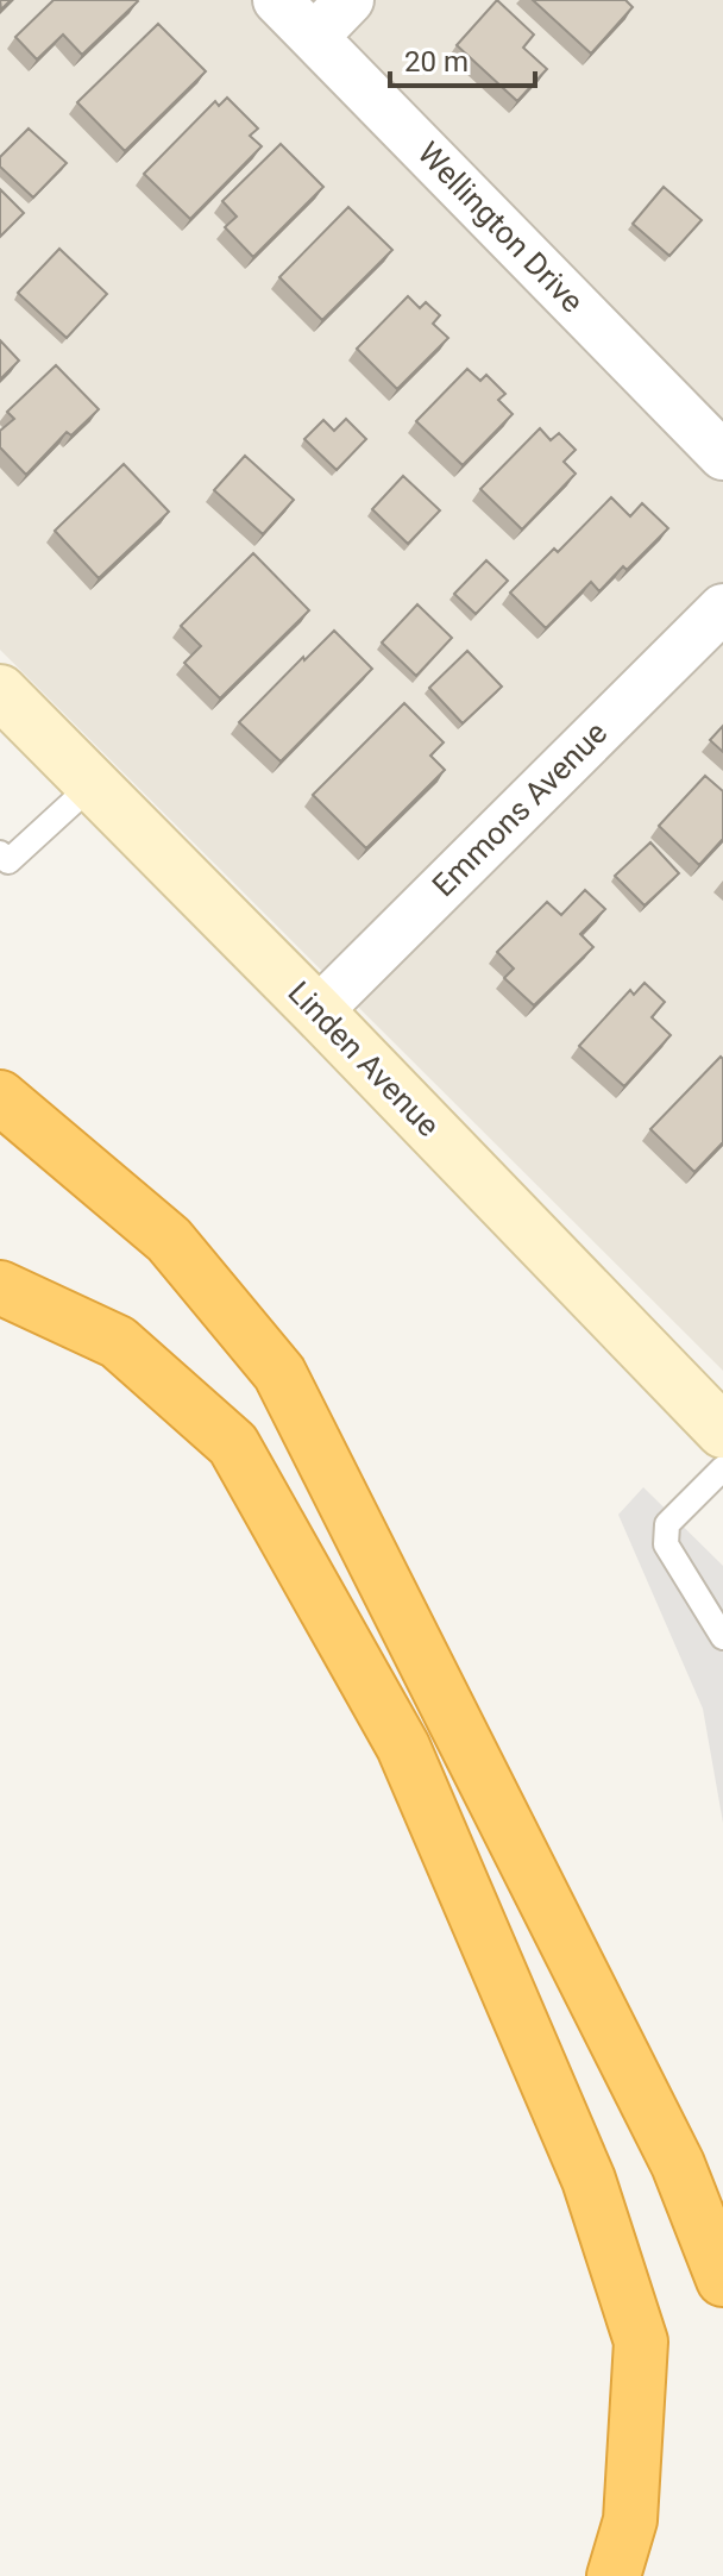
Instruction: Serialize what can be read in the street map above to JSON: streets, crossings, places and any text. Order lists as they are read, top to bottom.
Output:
{
  "streets": {
    "main road": ["Linden Avenue"],
    "street": ["Wellington Drive", "Emmons Avenue"]
  },
  "crossings": [
    ["Emmons Avenue", "Linden Avenue"]
  ],
  "scale_bar": "20 m"
}
